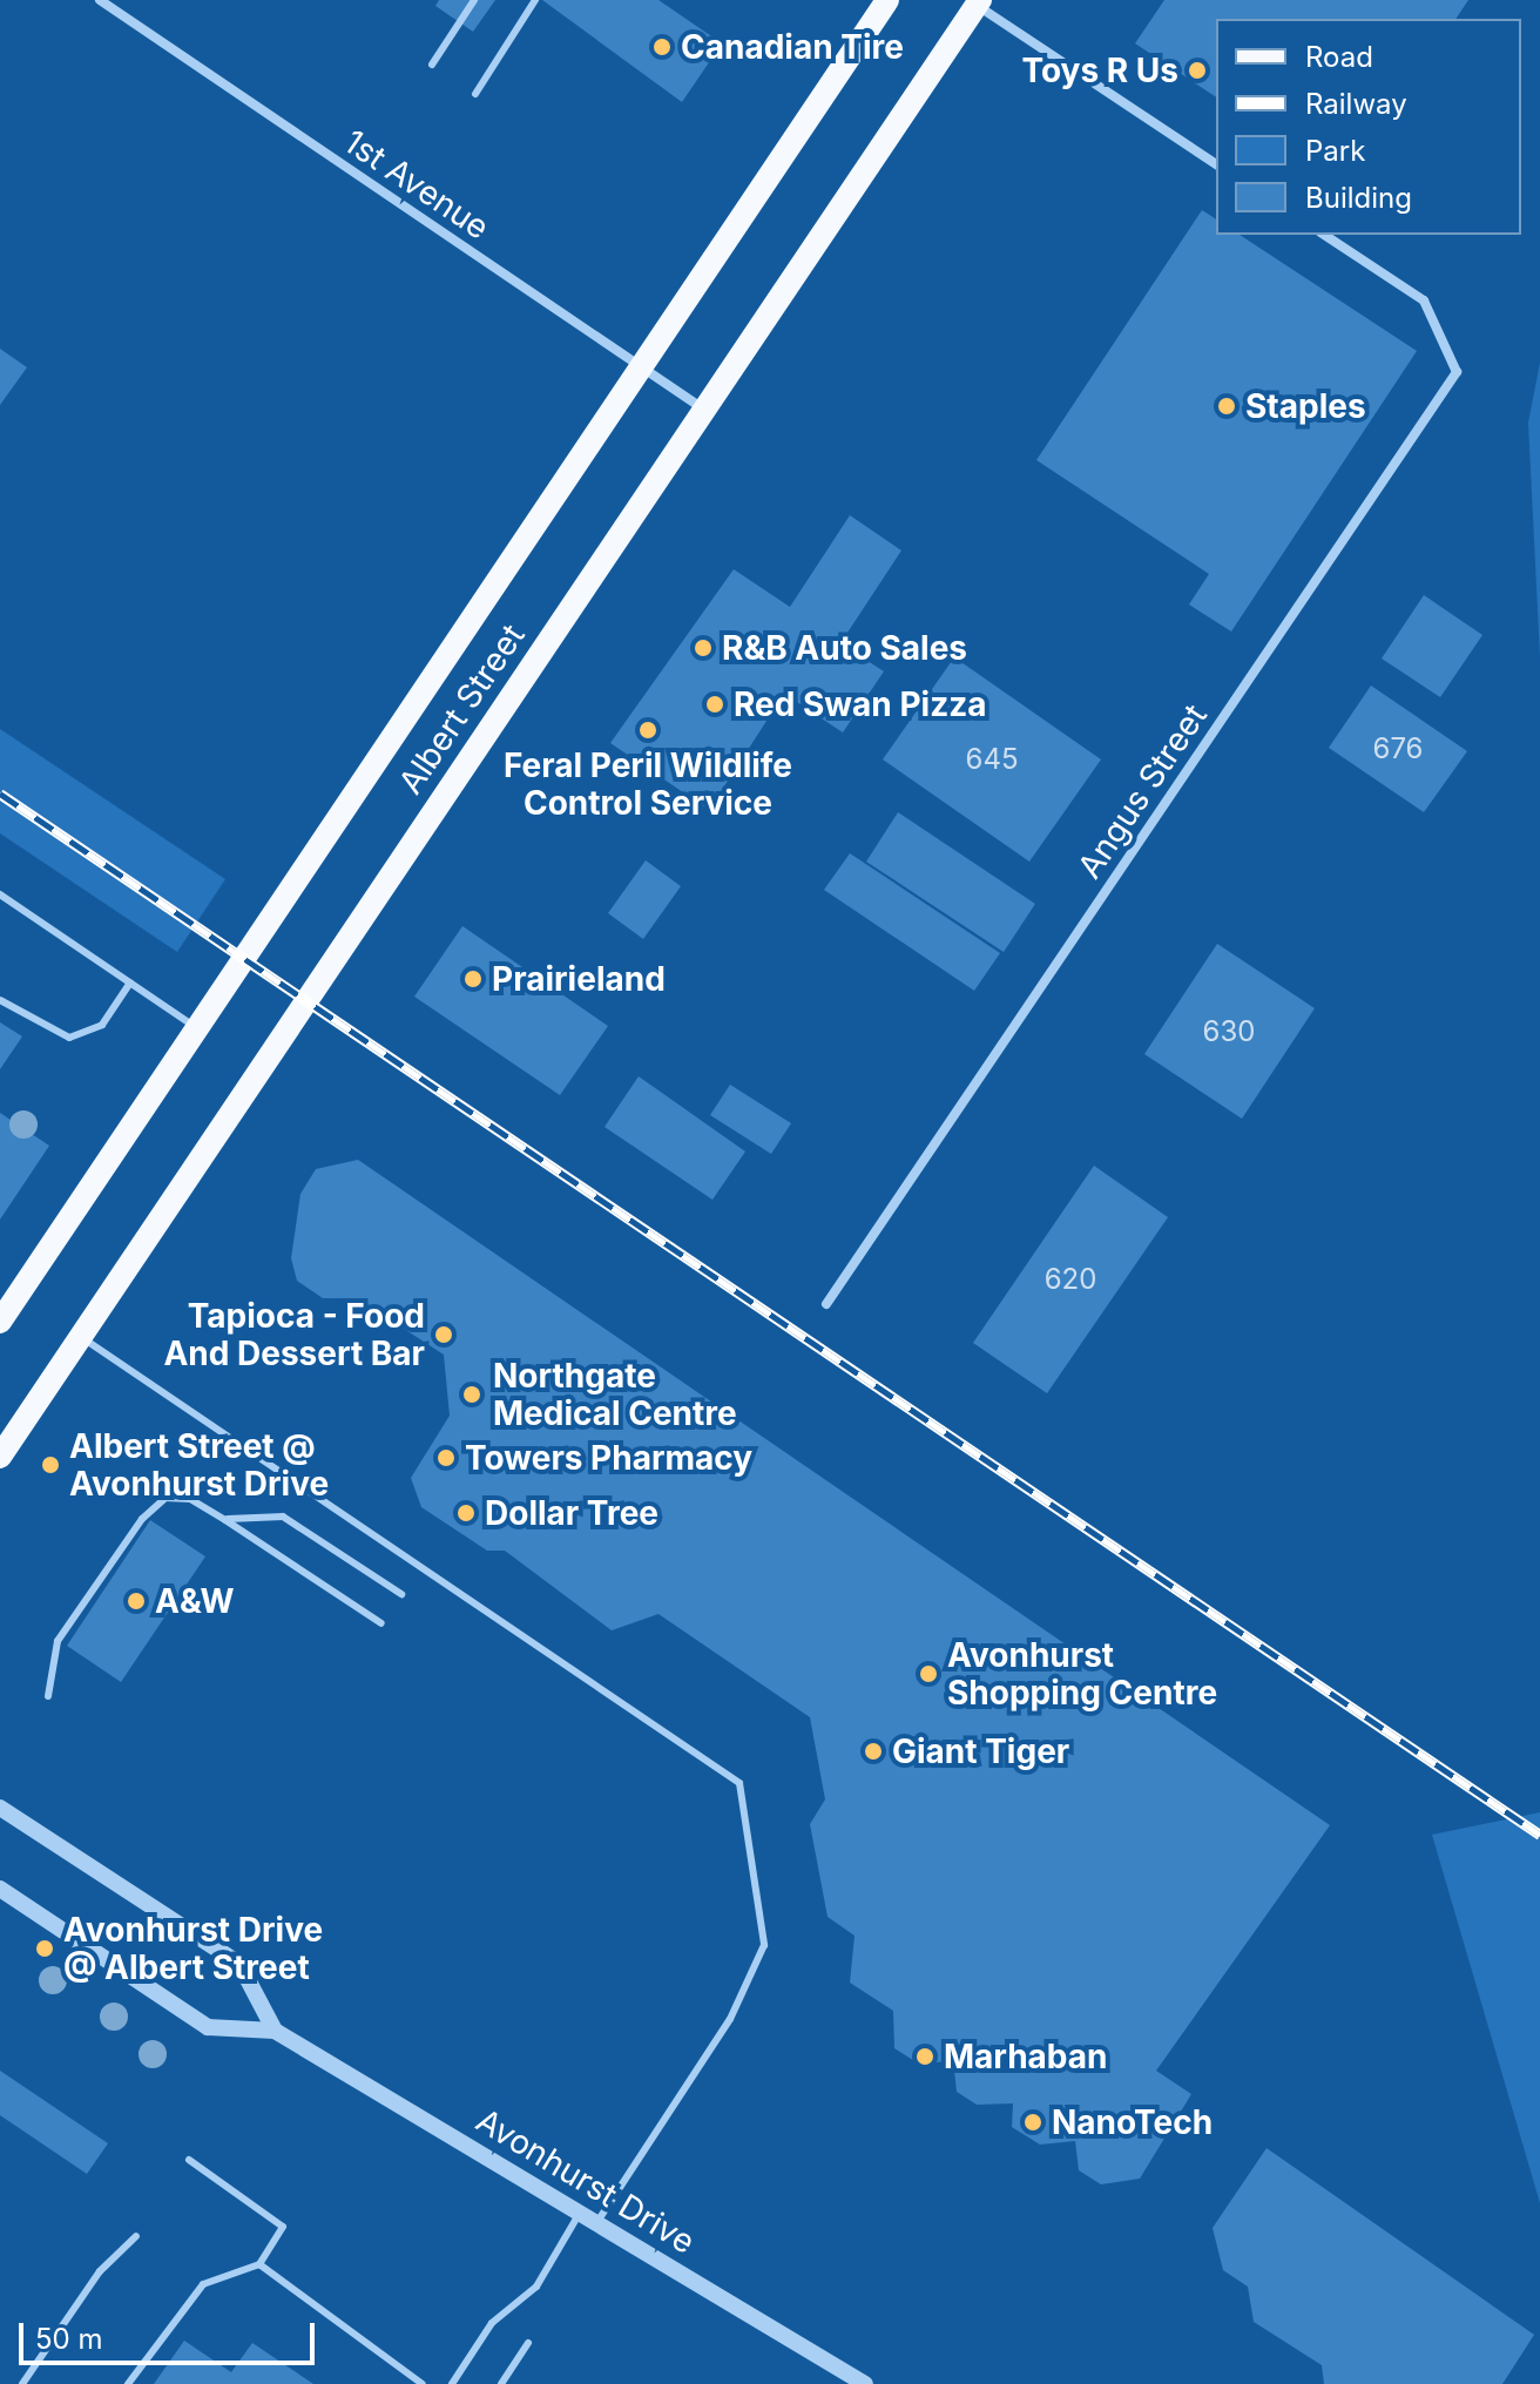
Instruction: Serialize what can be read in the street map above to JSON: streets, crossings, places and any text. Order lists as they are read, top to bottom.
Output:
{
  "streets": {
    "main road": ["Albert Street"],
    "street": ["1st Avenue", "Angus Street", "Avonhurst Drive"]
  },
  "crossings": [
    ["1st Avenue", "Albert Street"]
  ],
  "places": [
    "Canadian Tire",
    "Toys R Us",
    "Staples",
    "R&B Auto Sales",
    "Red Swan Pizza",
    "Feral Peril Wildlife Control Service",
    "Prairieland",
    "Tapioca - Food And Dessert Bar",
    "Northgate Medical Centre",
    "Towers Pharmacy",
    "Albert Street @ Avonhurst Drive",
    "Dollar Tree",
    "A&W",
    "Avonhurst Shopping Centre",
    "Giant Tiger",
    "Avonhurst Drive @ Albert Street",
    "Marhaban",
    "NanoTech"
  ],
  "house_numbers": [
    "676",
    "645",
    "630",
    "620"
  ],
  "legend": [
    "Road",
    "Railway",
    "Park",
    "Building"
  ],
  "scale_bar": "50 m"
}
